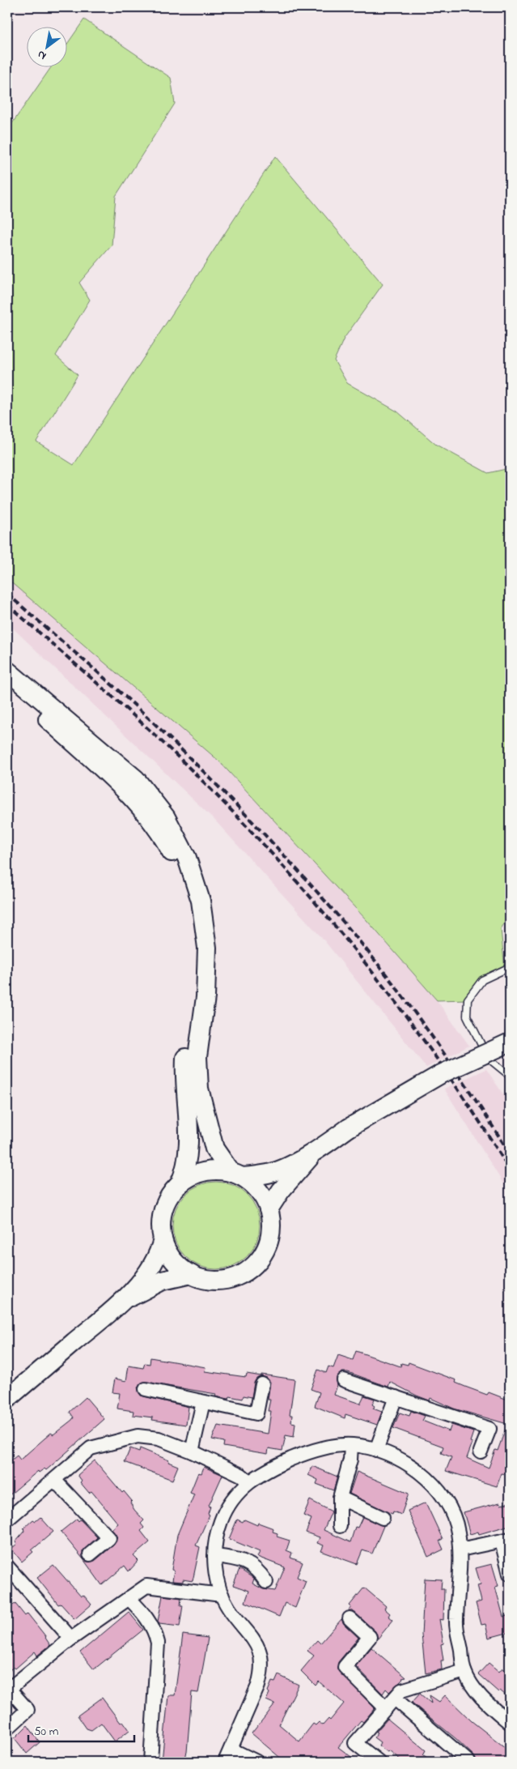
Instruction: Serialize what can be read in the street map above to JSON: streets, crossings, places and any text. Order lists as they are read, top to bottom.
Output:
{
  "scale_bar": "50 m",
  "north": "bottom left"
}
